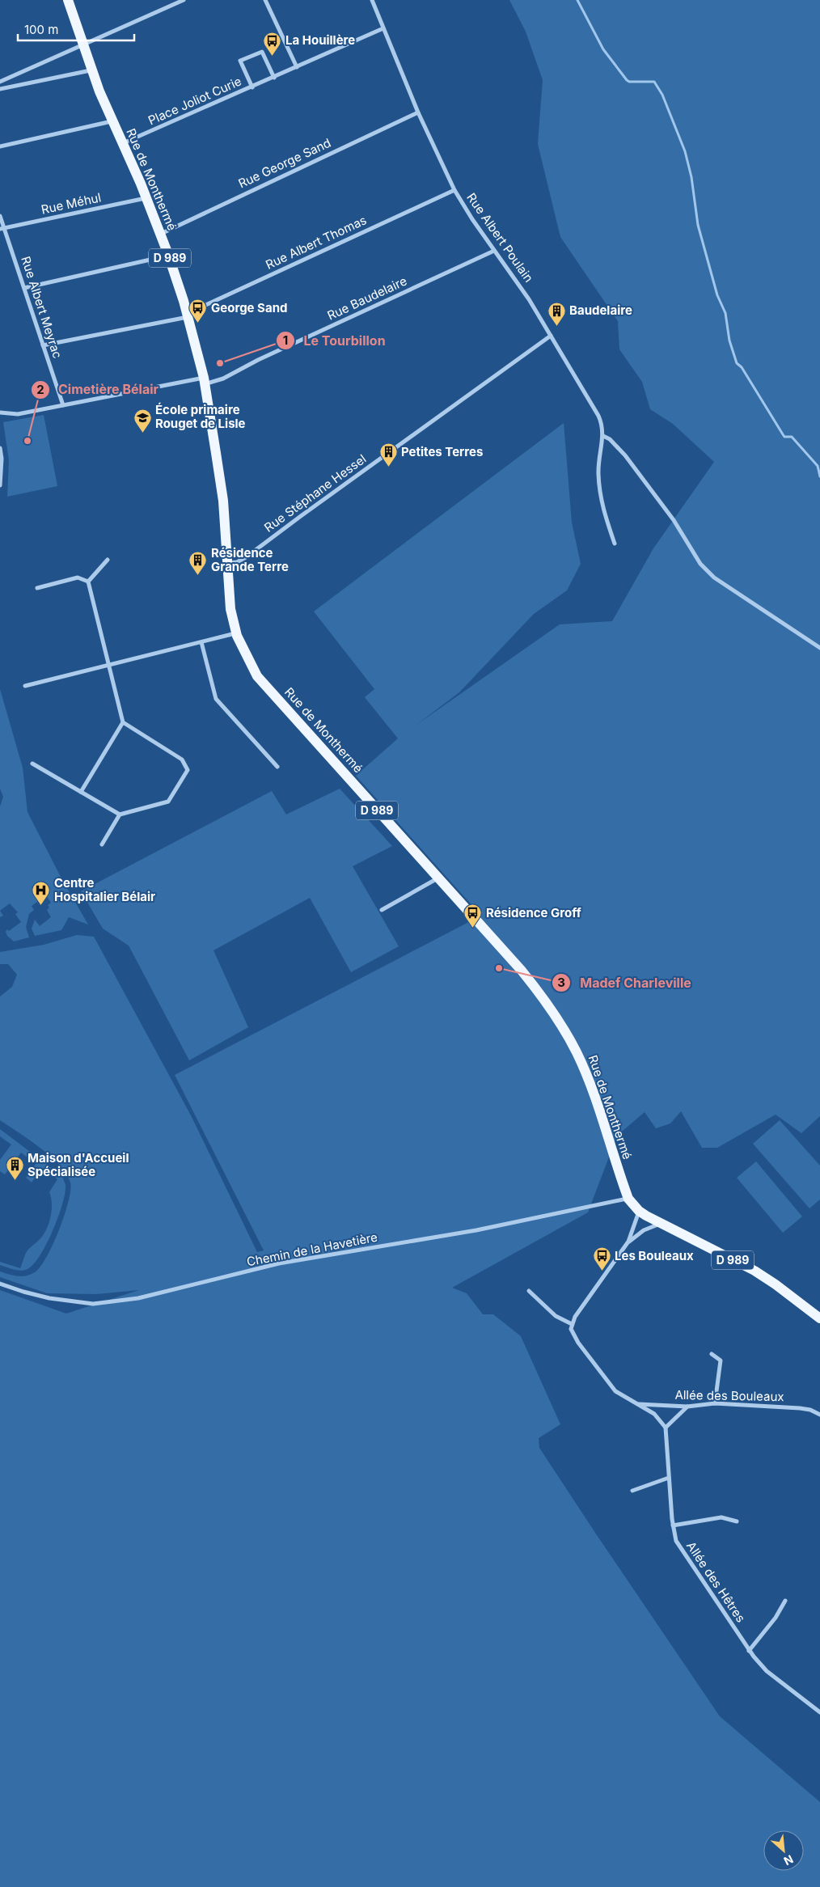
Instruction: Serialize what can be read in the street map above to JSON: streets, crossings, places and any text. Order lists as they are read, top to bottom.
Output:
{
  "streets": {
    "main road": ["Rue de Monthermé", "D 989"],
    "street": [
      "Place Joliot Curie",
      "Rue George Sand",
      "Rue Méhul",
      "Rue Albert Poulain",
      "Rue Albert Thomas",
      "Rue Baudelaire",
      "Rue Albert Meyrac",
      "Rue Stéphane Hessel",
      "Chemin de la Havetière",
      "Allée des Bouleaux",
      "Allée des Hêtres"
    ]
  },
  "crossings": [
    ["Place Joliot Curie", "Rue de Monthermé"],
    ["Place Joliot Curie", "Rue Albert Poulain"],
    ["Rue George Sand", "Rue de Monthermé"],
    ["Rue George Sand", "Rue Albert Poulain"],
    ["Rue de Monthermé", "Rue Méhul"],
    ["Rue de Monthermé", "Rue Albert Thomas"],
    ["Rue de Monthermé", "Rue Baudelaire"],
    ["Rue de Monthermé", "Rue Stéphane Hessel"],
    ["Rue de Monthermé", "Chemin de la Havetière"],
    ["Rue Méhul", "Rue Albert Meyrac"],
    ["Rue Albert Poulain", "Rue Albert Thomas"],
    ["Rue Albert Poulain", "Rue Baudelaire"],
    ["Rue Albert Poulain", "Rue Stéphane Hessel"],
    ["Rue Albert Thomas", "Rue Albert Meyrac"],
    ["Rue Baudelaire", "Rue Albert Meyrac"],
    ["Allée des Bouleaux", "Allée des Hêtres"]
  ],
  "places": {
    "bus stop": [
      "La Houillère",
      "George Sand",
      "Résidence Groff",
      "Les Bouleaux"
    ],
    "building": [
      "Baudelaire",
      "Petites Terres",
      "Résidence Grande Terre",
      "Maison d'Accueil Spécialisée"
    ],
    "other": ["Le Tourbillon", "Cimetière Bélair", "Madef Charleville"],
    "school or university": ["École primaire Rouget de Lisle"],
    "hospital": ["Centre Hospitalier Bélair"]
  },
  "scale_bar": "100 m",
  "north": "bottom right"
}
